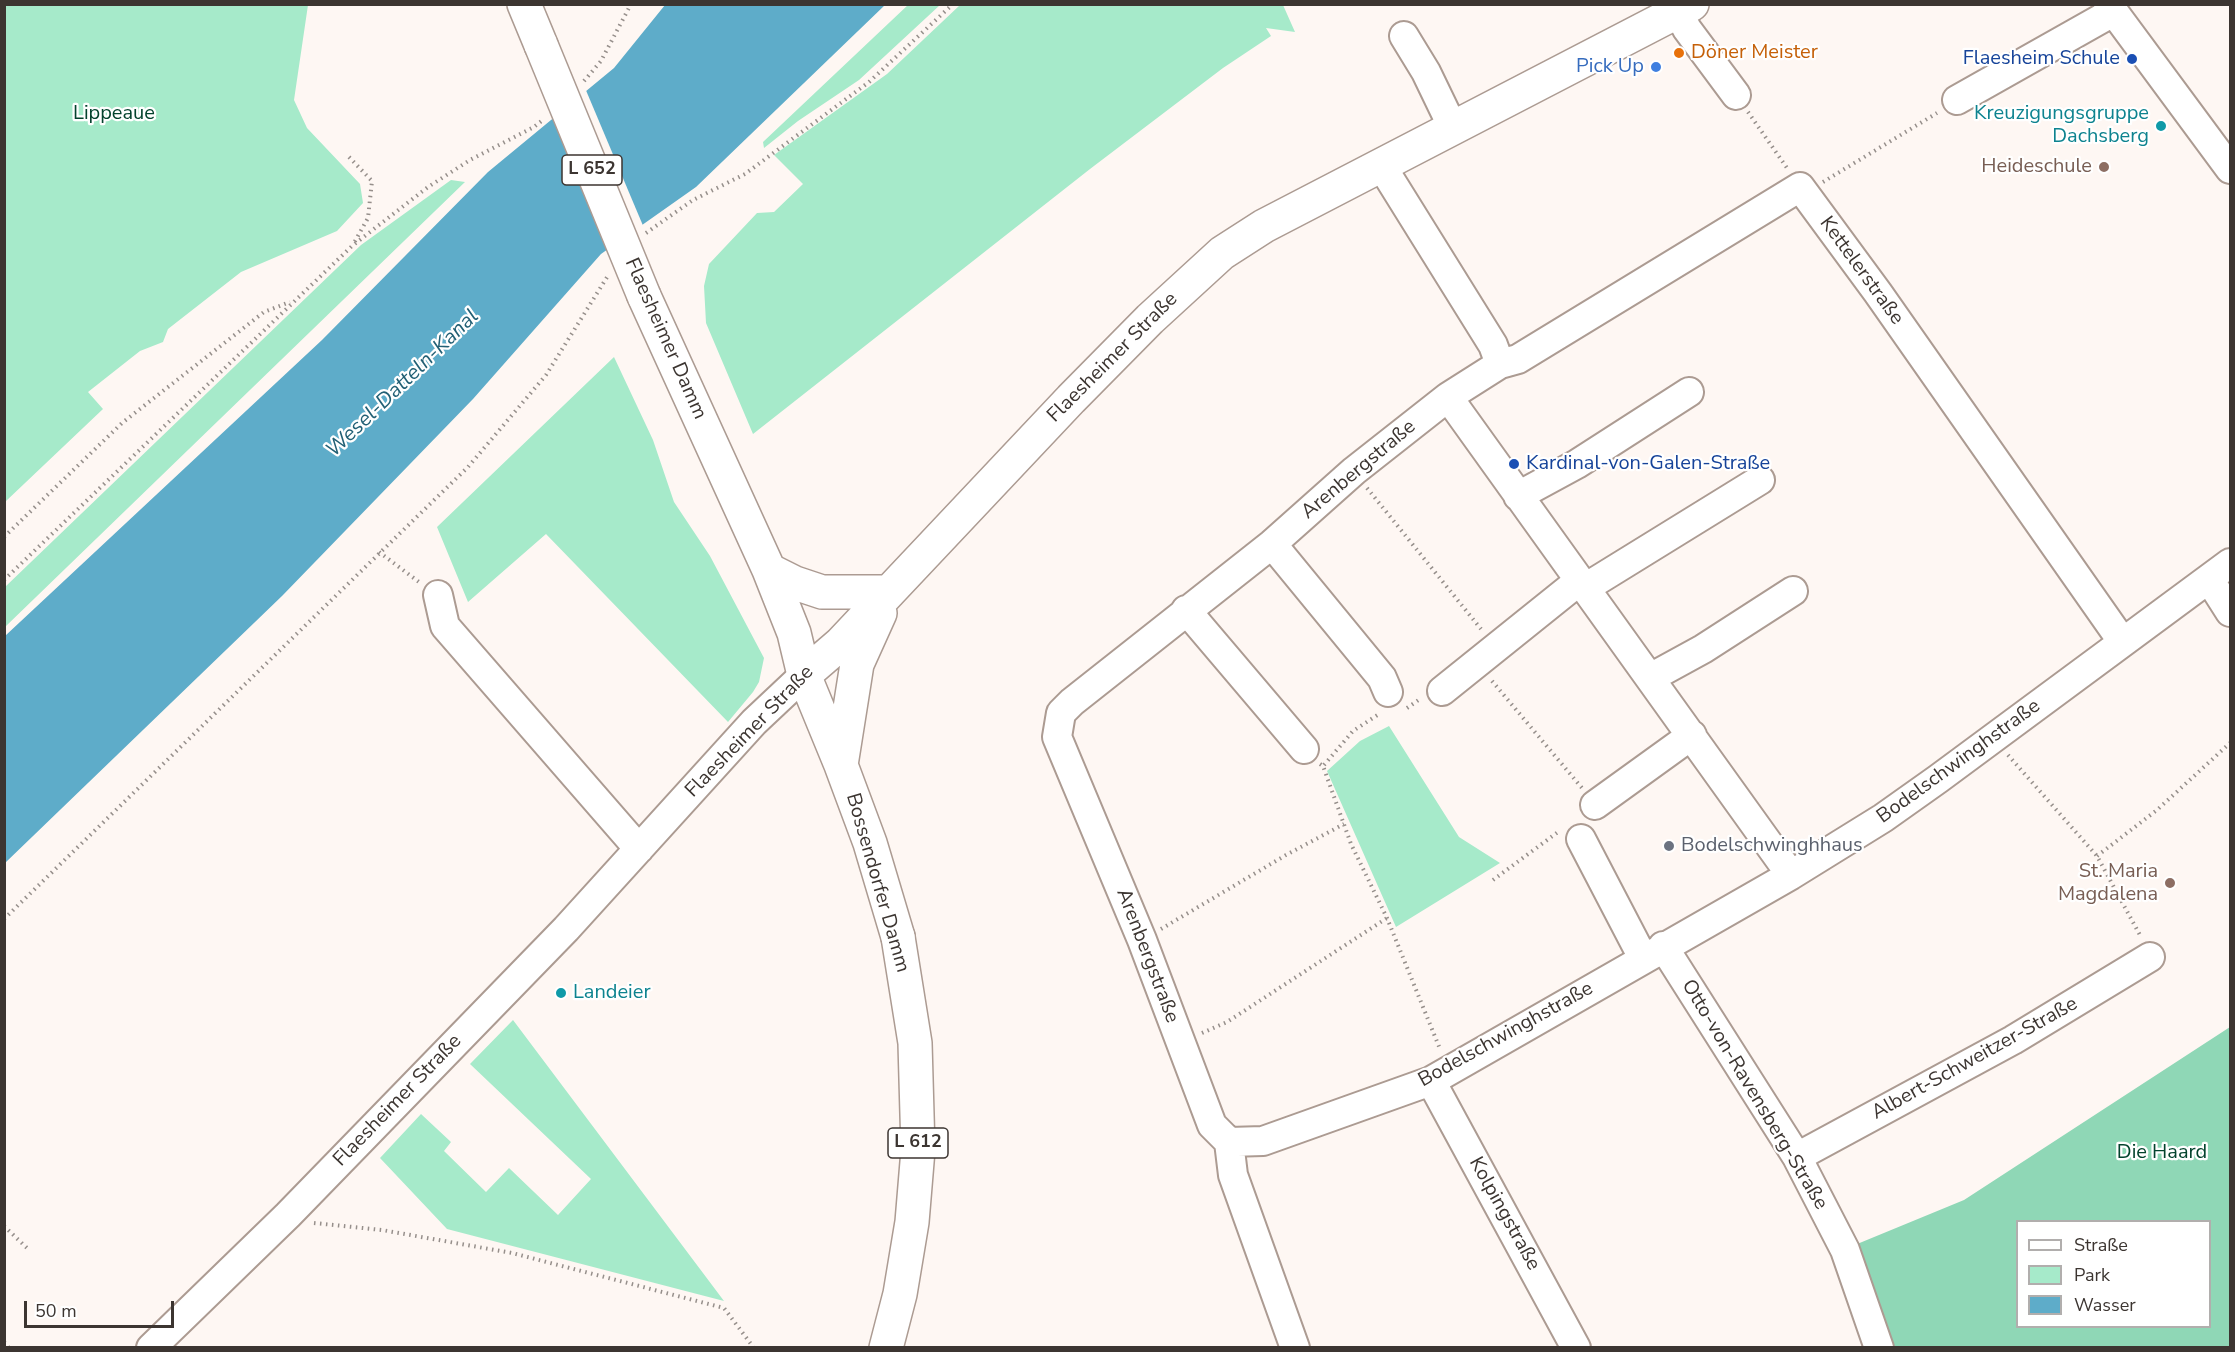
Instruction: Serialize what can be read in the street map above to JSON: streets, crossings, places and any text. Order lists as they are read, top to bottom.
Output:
{
  "streets": {
    "main road": [
      "L 652",
      "Flaesheimer Damm",
      "Flaesheimer Straße",
      "Bossendorfer Damm",
      "L 612"
    ],
    "street": [
      "Kettelerstraße",
      "Arenbergstraße",
      "Bodelschwinghstraße",
      "Albert-Schweitzer-Straße",
      "Otto-von-Ravensberg-Straße",
      "Kolpingstraße"
    ]
  },
  "crossings": [
    ["Kettelerstraße", "Bodelschwinghstraße"],
    ["Flaesheimer Damm", "Flaesheimer Straße"],
    ["Flaesheimer Damm", "Bossendorfer Damm"],
    ["Flaesheimer Straße", "Bossendorfer Damm"],
    ["Arenbergstraße", "Bodelschwinghstraße"],
    ["Bodelschwinghstraße", "Otto-von-Ravensberg-Straße"],
    ["Bodelschwinghstraße", "Kolpingstraße"],
    ["Albert-Schweitzer-Straße", "Otto-von-Ravensberg-Straße"]
  ],
  "water": ["Wesel-Datteln-Kanal"],
  "parks": ["Lippeaue", "Die Haard"],
  "places": [
    "Döner Meister",
    "Flaesheim Schule",
    "Pick Up",
    "Kreuzigungsgruppe Dachsberg",
    "Heideschule",
    "Kardinal-von-Galen-Straße",
    "Bodelschwinghhaus",
    "St. Maria Magdalena",
    "Landeier"
  ],
  "legend": ["Straße", "Park", "Wasser"],
  "scale_bar": "50 m"
}
